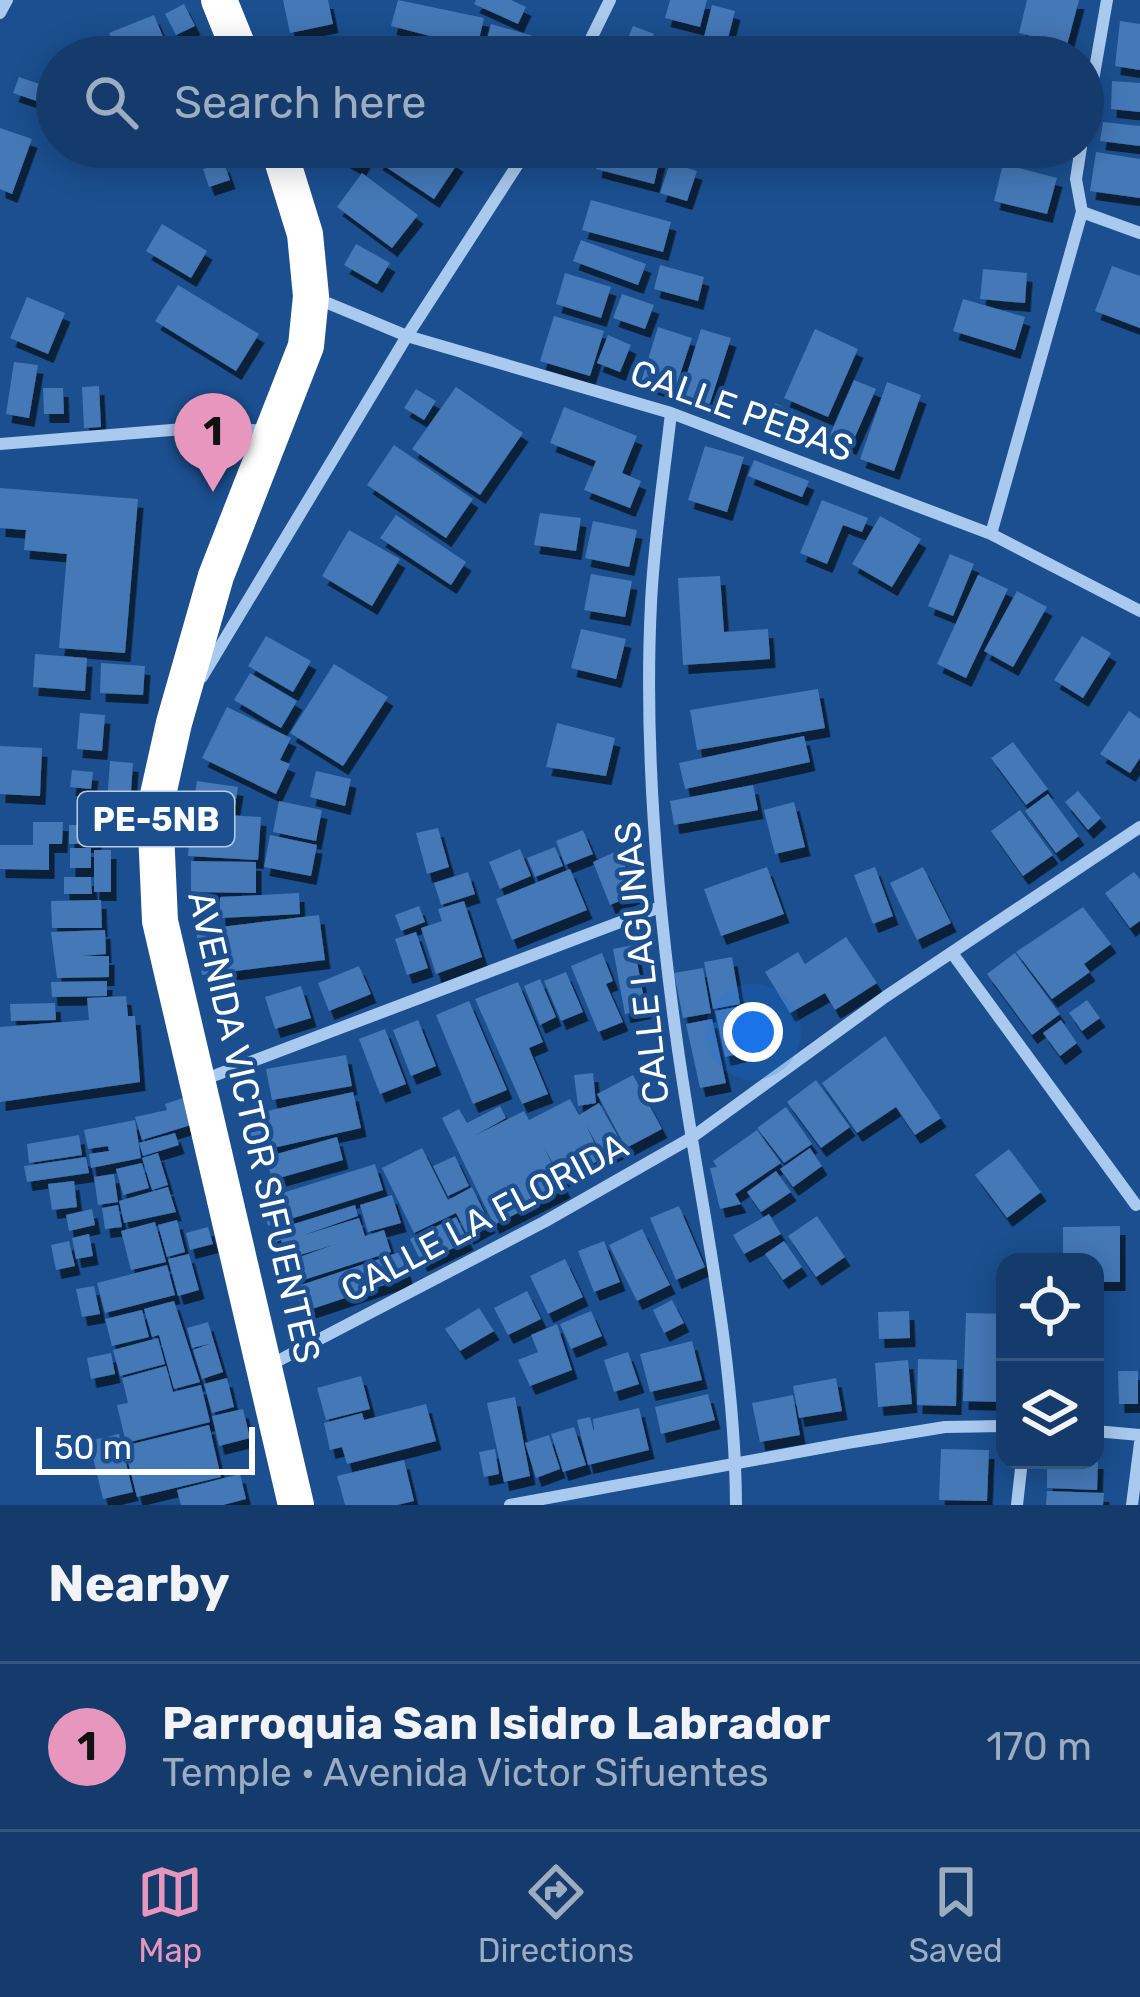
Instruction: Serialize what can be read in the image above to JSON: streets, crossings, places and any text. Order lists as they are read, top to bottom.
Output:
{
  "streets": {
    "highway": ["PE-5NB", "AVENIDA VICTOR SIFUENTES"],
    "street": ["CALLE PEBAS", "CALLE LAGUNAS", "CALLE LA FLORIDA"]
  },
  "crossings": [
    ["CALLE PEBAS", "CALLE LAGUNAS"],
    ["CALLE PEBAS", "AVENIDA VICTOR SIFUENTES"],
    ["CALLE LAGUNAS", "CALLE LA FLORIDA"],
    ["AVENIDA VICTOR SIFUENTES", "CALLE LA FLORIDA"]
  ],
  "scale_bar": "50 m",
  "page": {
    "search": "Search here",
    "pins": "1",
    "scale": "50 m",
    "heading": "Nearby",
    "list": [
      {
        "mark": "1",
        "name": "Parroquia San Isidro Labrador",
        "note": "Temple · Avenida Victor Sifuentes",
        "value": "170 m"
      }
    ],
    "nav": ["Map", "Directions", "Saved"]
  }
}
